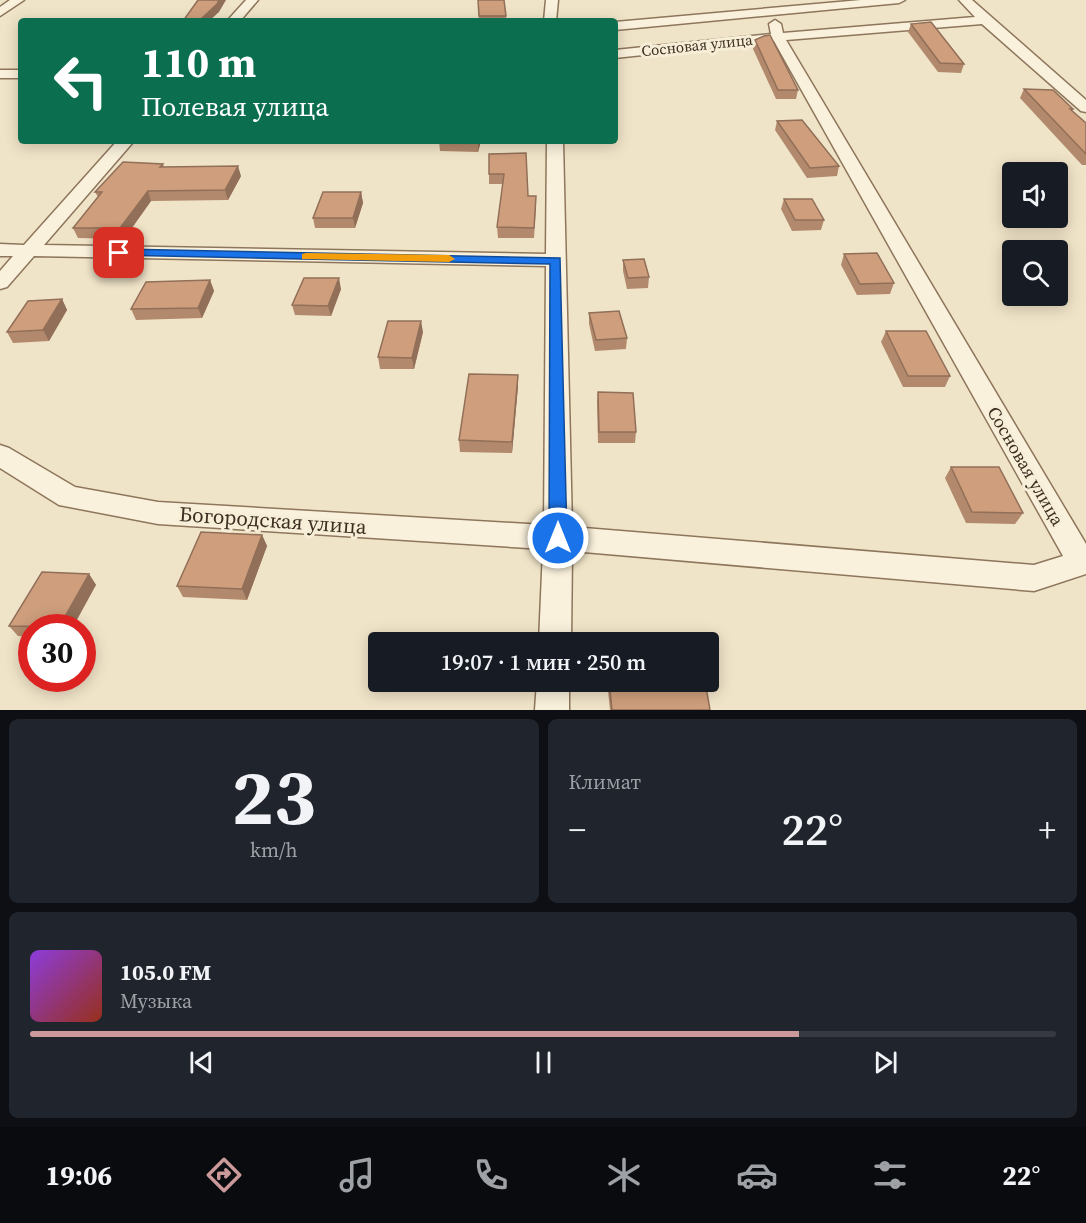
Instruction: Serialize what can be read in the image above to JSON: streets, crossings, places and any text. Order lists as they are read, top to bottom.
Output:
{
  "streets": {
    "street": ["Сосновая улица", "Богородская улица"]
  },
  "crossings": [
    ["Сосновая улица", "Богородская улица"]
  ],
  "page": {
    "turn": ["110 m", "Полевая улица"],
    "limit": "30",
    "trip": "19:07 · 1 мин · 250 m",
    "tile": [
      ["23", "km/h"],
      "Климат"
    ],
    "heat": ["−", "22°", "+"],
    "song": ["105.0 FM", "Музыка"],
    "tabs": ["19:06", "22°"]
  }
}
